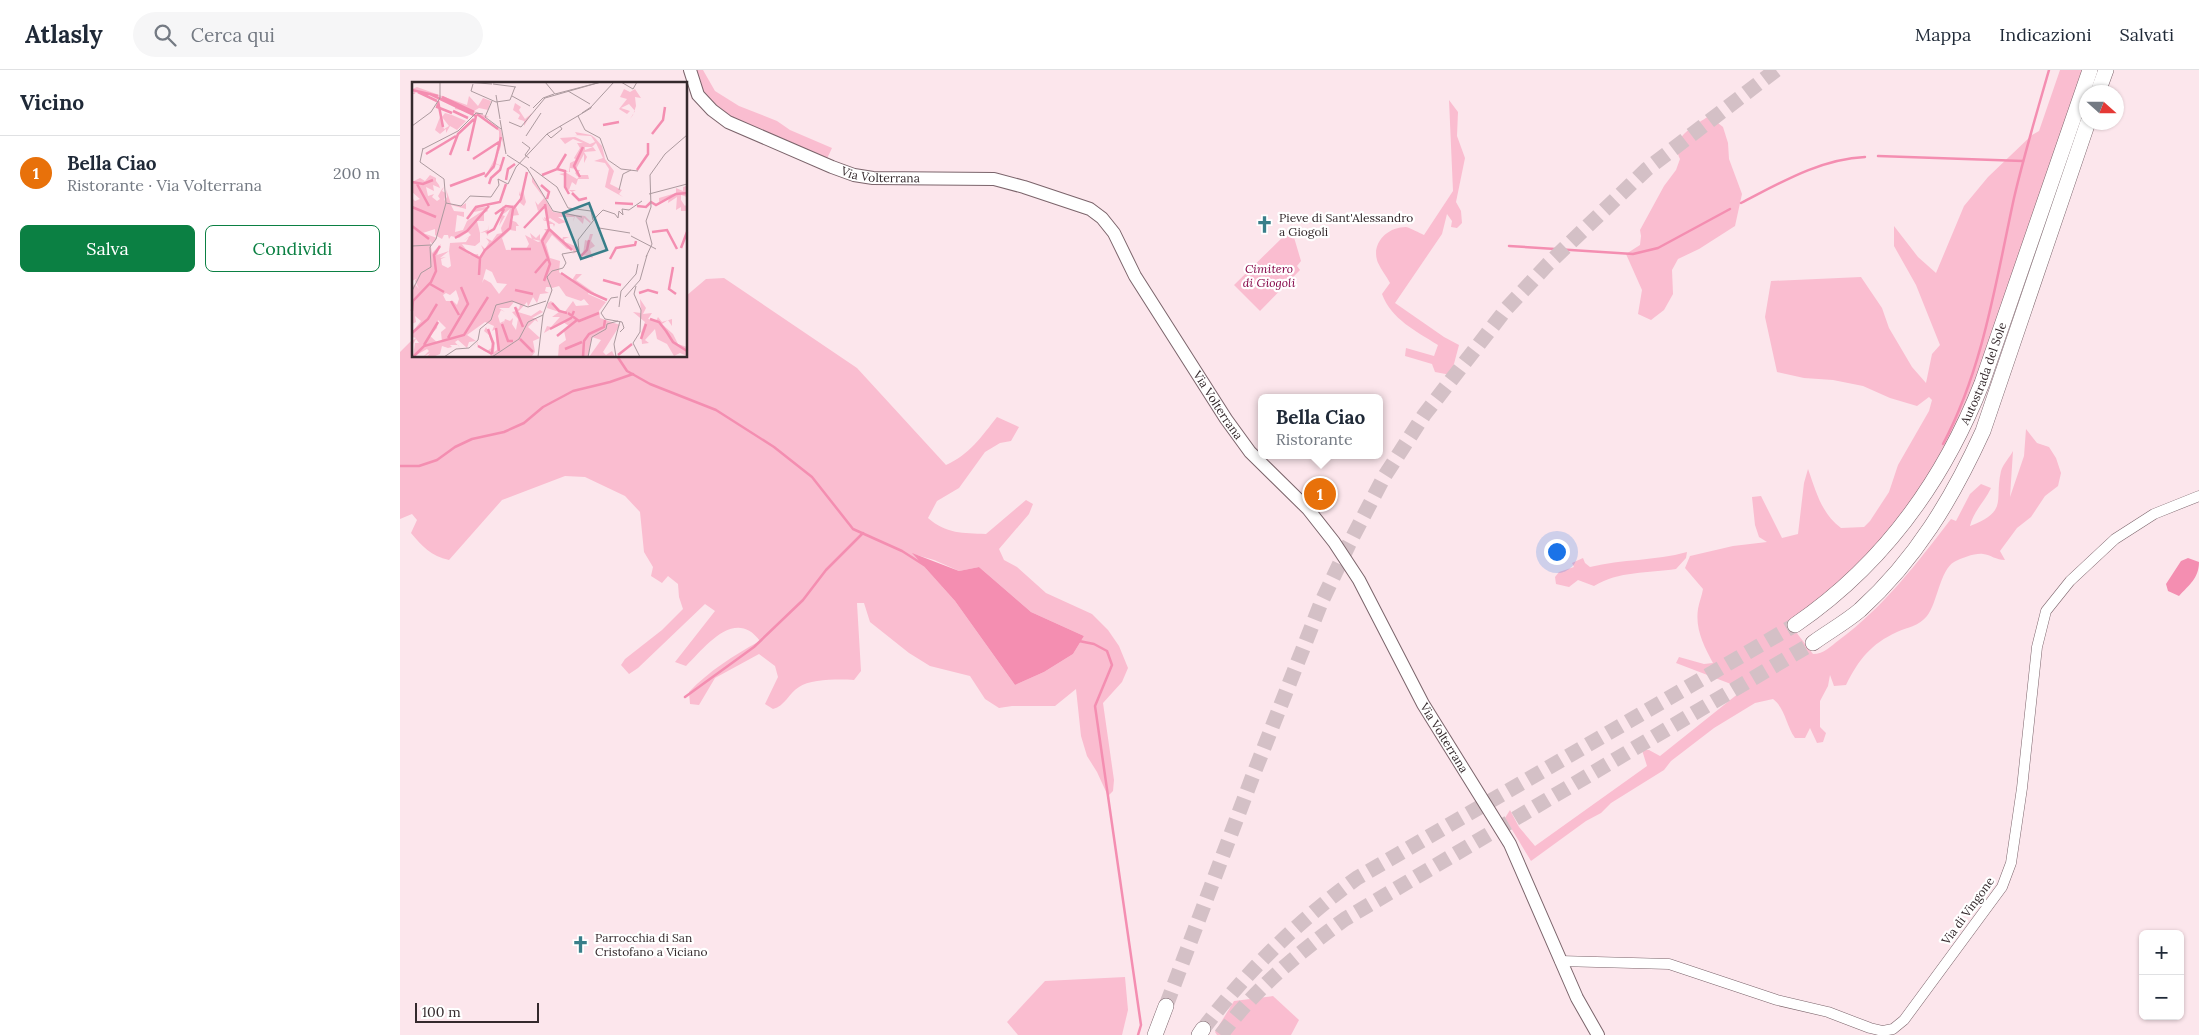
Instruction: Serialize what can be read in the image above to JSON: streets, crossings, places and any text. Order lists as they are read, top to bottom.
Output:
{
  "streets": {
    "highway": ["Autostrada del Sole"],
    "main road": ["Via Volterrana"],
    "street": ["Via di Vingone"]
  },
  "crossings": [
    ["Via Volterrana", "Via di Vingone"]
  ],
  "parks": ["Cimitero di Giogoli"],
  "places": {
    "church": ["Pieve di Sant'Alessandro a Giogoli", "Parrocchia di San Cristofano a Viciano"]
  },
  "scale_bar": "100 m",
  "north": "right",
  "page": {
    "header": "Atlasly",
    "search": "Cerca qui",
    "nav": ["Mappa", "Indicazioni", "Salvati"],
    "heading": "Vicino",
    "list": [
      {
        "mark": "1",
        "name": "Bella Ciao",
        "note": "Ristorante · Via Volterrana",
        "value": "200 m"
      }
    ],
    "buttons": ["Salva", "Condividi"],
    "popup": ["Bella Ciao", "Ristorante"],
    "pins": "1",
    "map_buttons": ["+", "−"],
    "scale": "100 m"
  }
}
